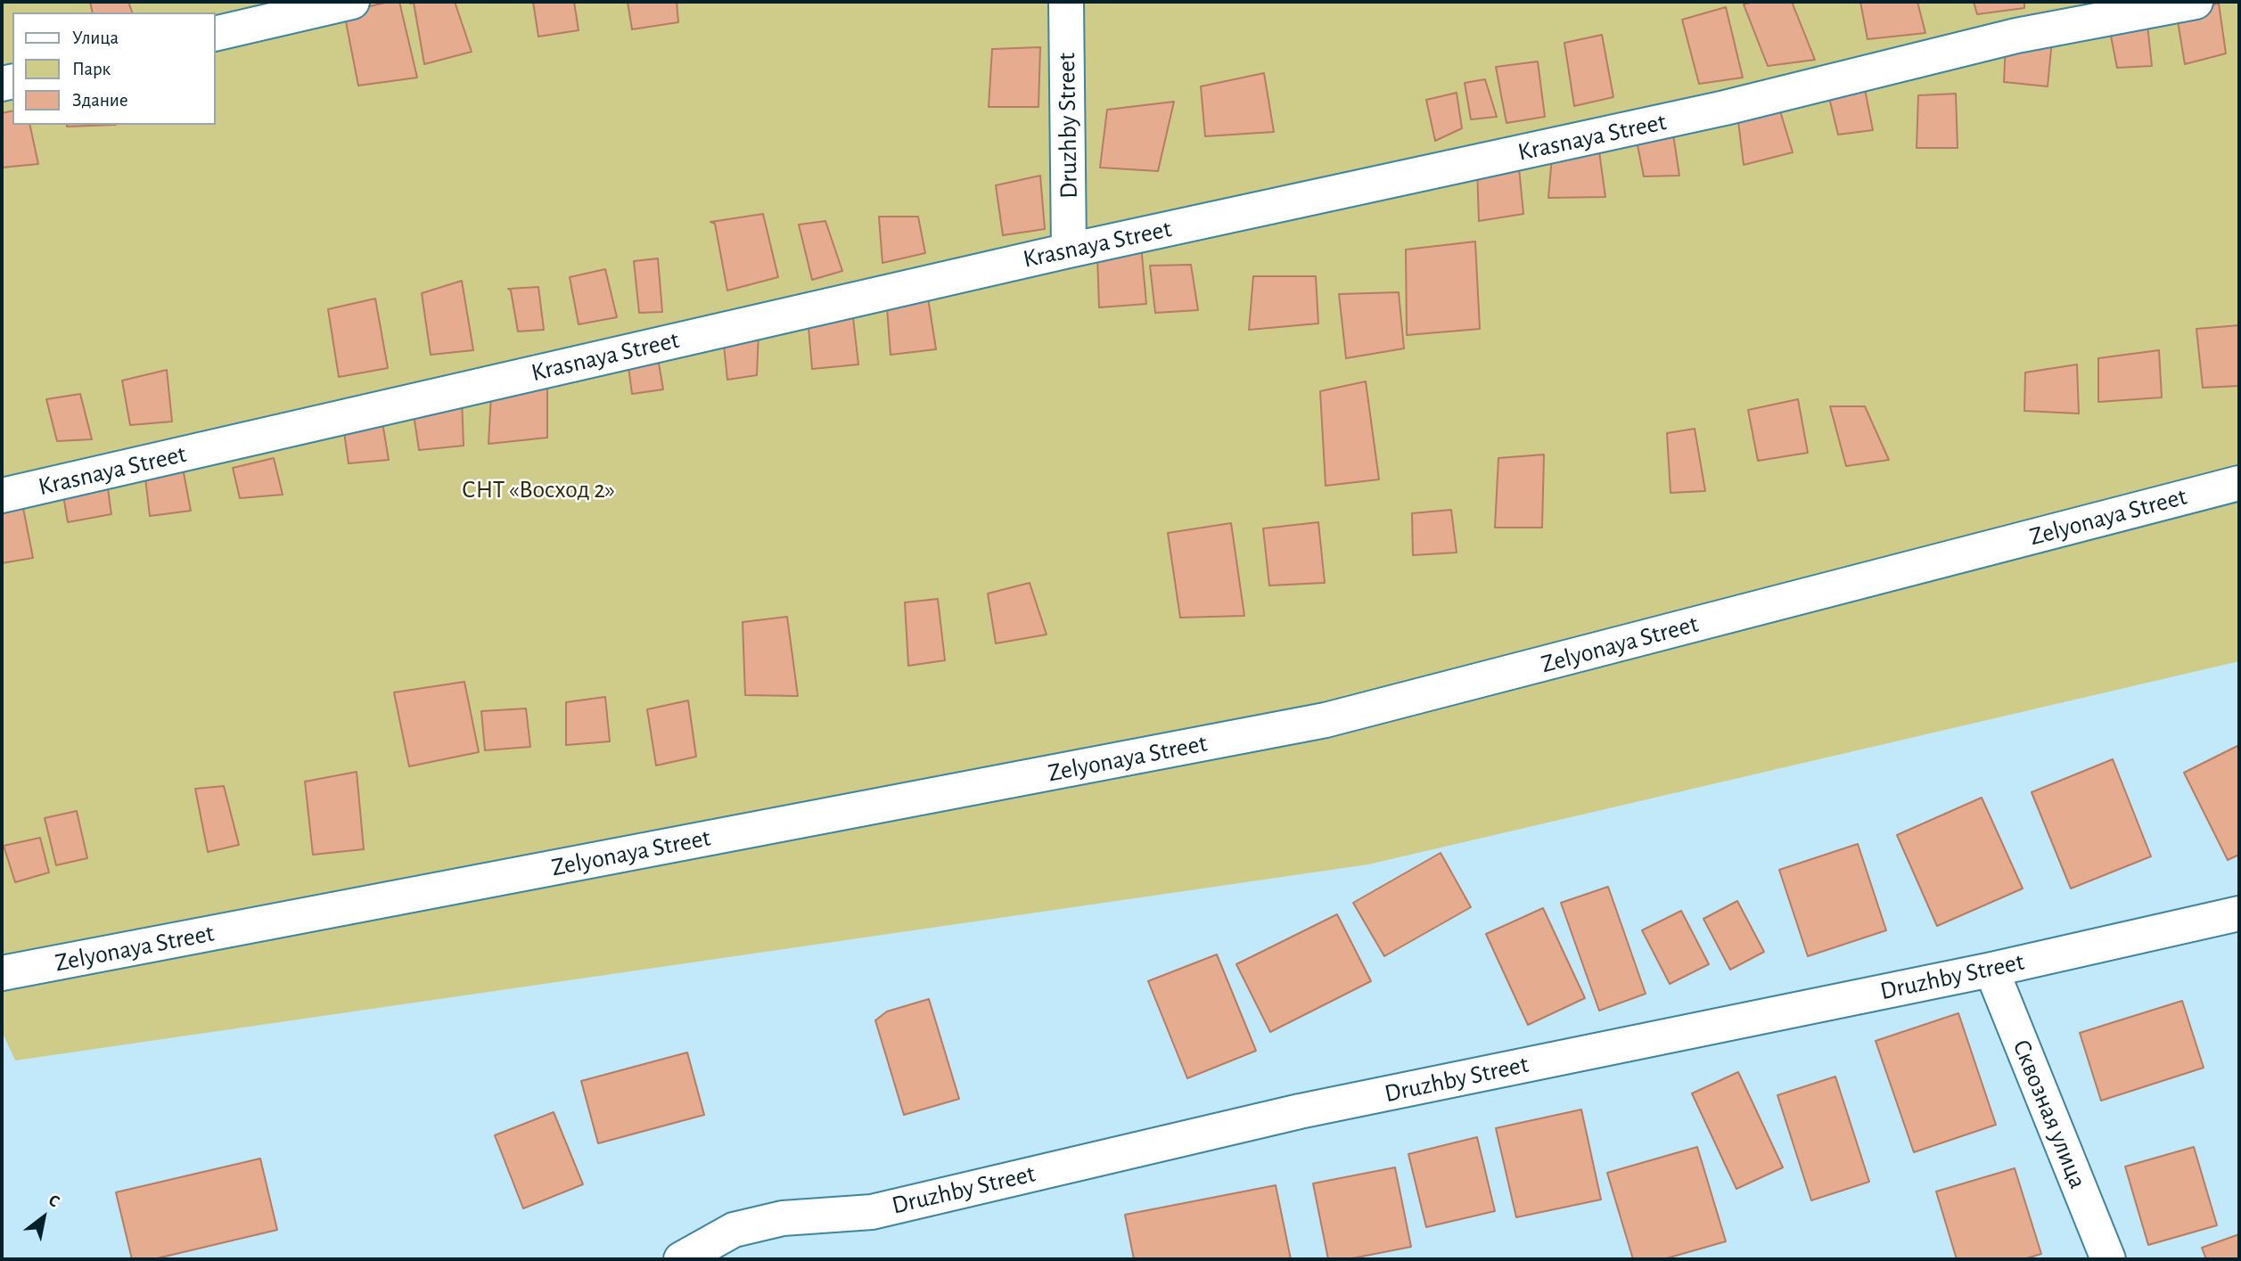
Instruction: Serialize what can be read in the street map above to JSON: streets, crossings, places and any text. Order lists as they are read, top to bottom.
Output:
{
  "streets": {
    "street": [
      "Druzhby Street",
      "Krasnaya Street",
      "Zelyonaya Street",
      "Сквозная улица"
    ]
  },
  "crossings": [
    ["Druzhby Street", "Krasnaya Street"],
    ["Druzhby Street", "Сквозная улица"]
  ],
  "parks": ["СНТ «Восход 2»"],
  "legend": ["Улица", "Парк", "Здание"],
  "north": "top right"
}
